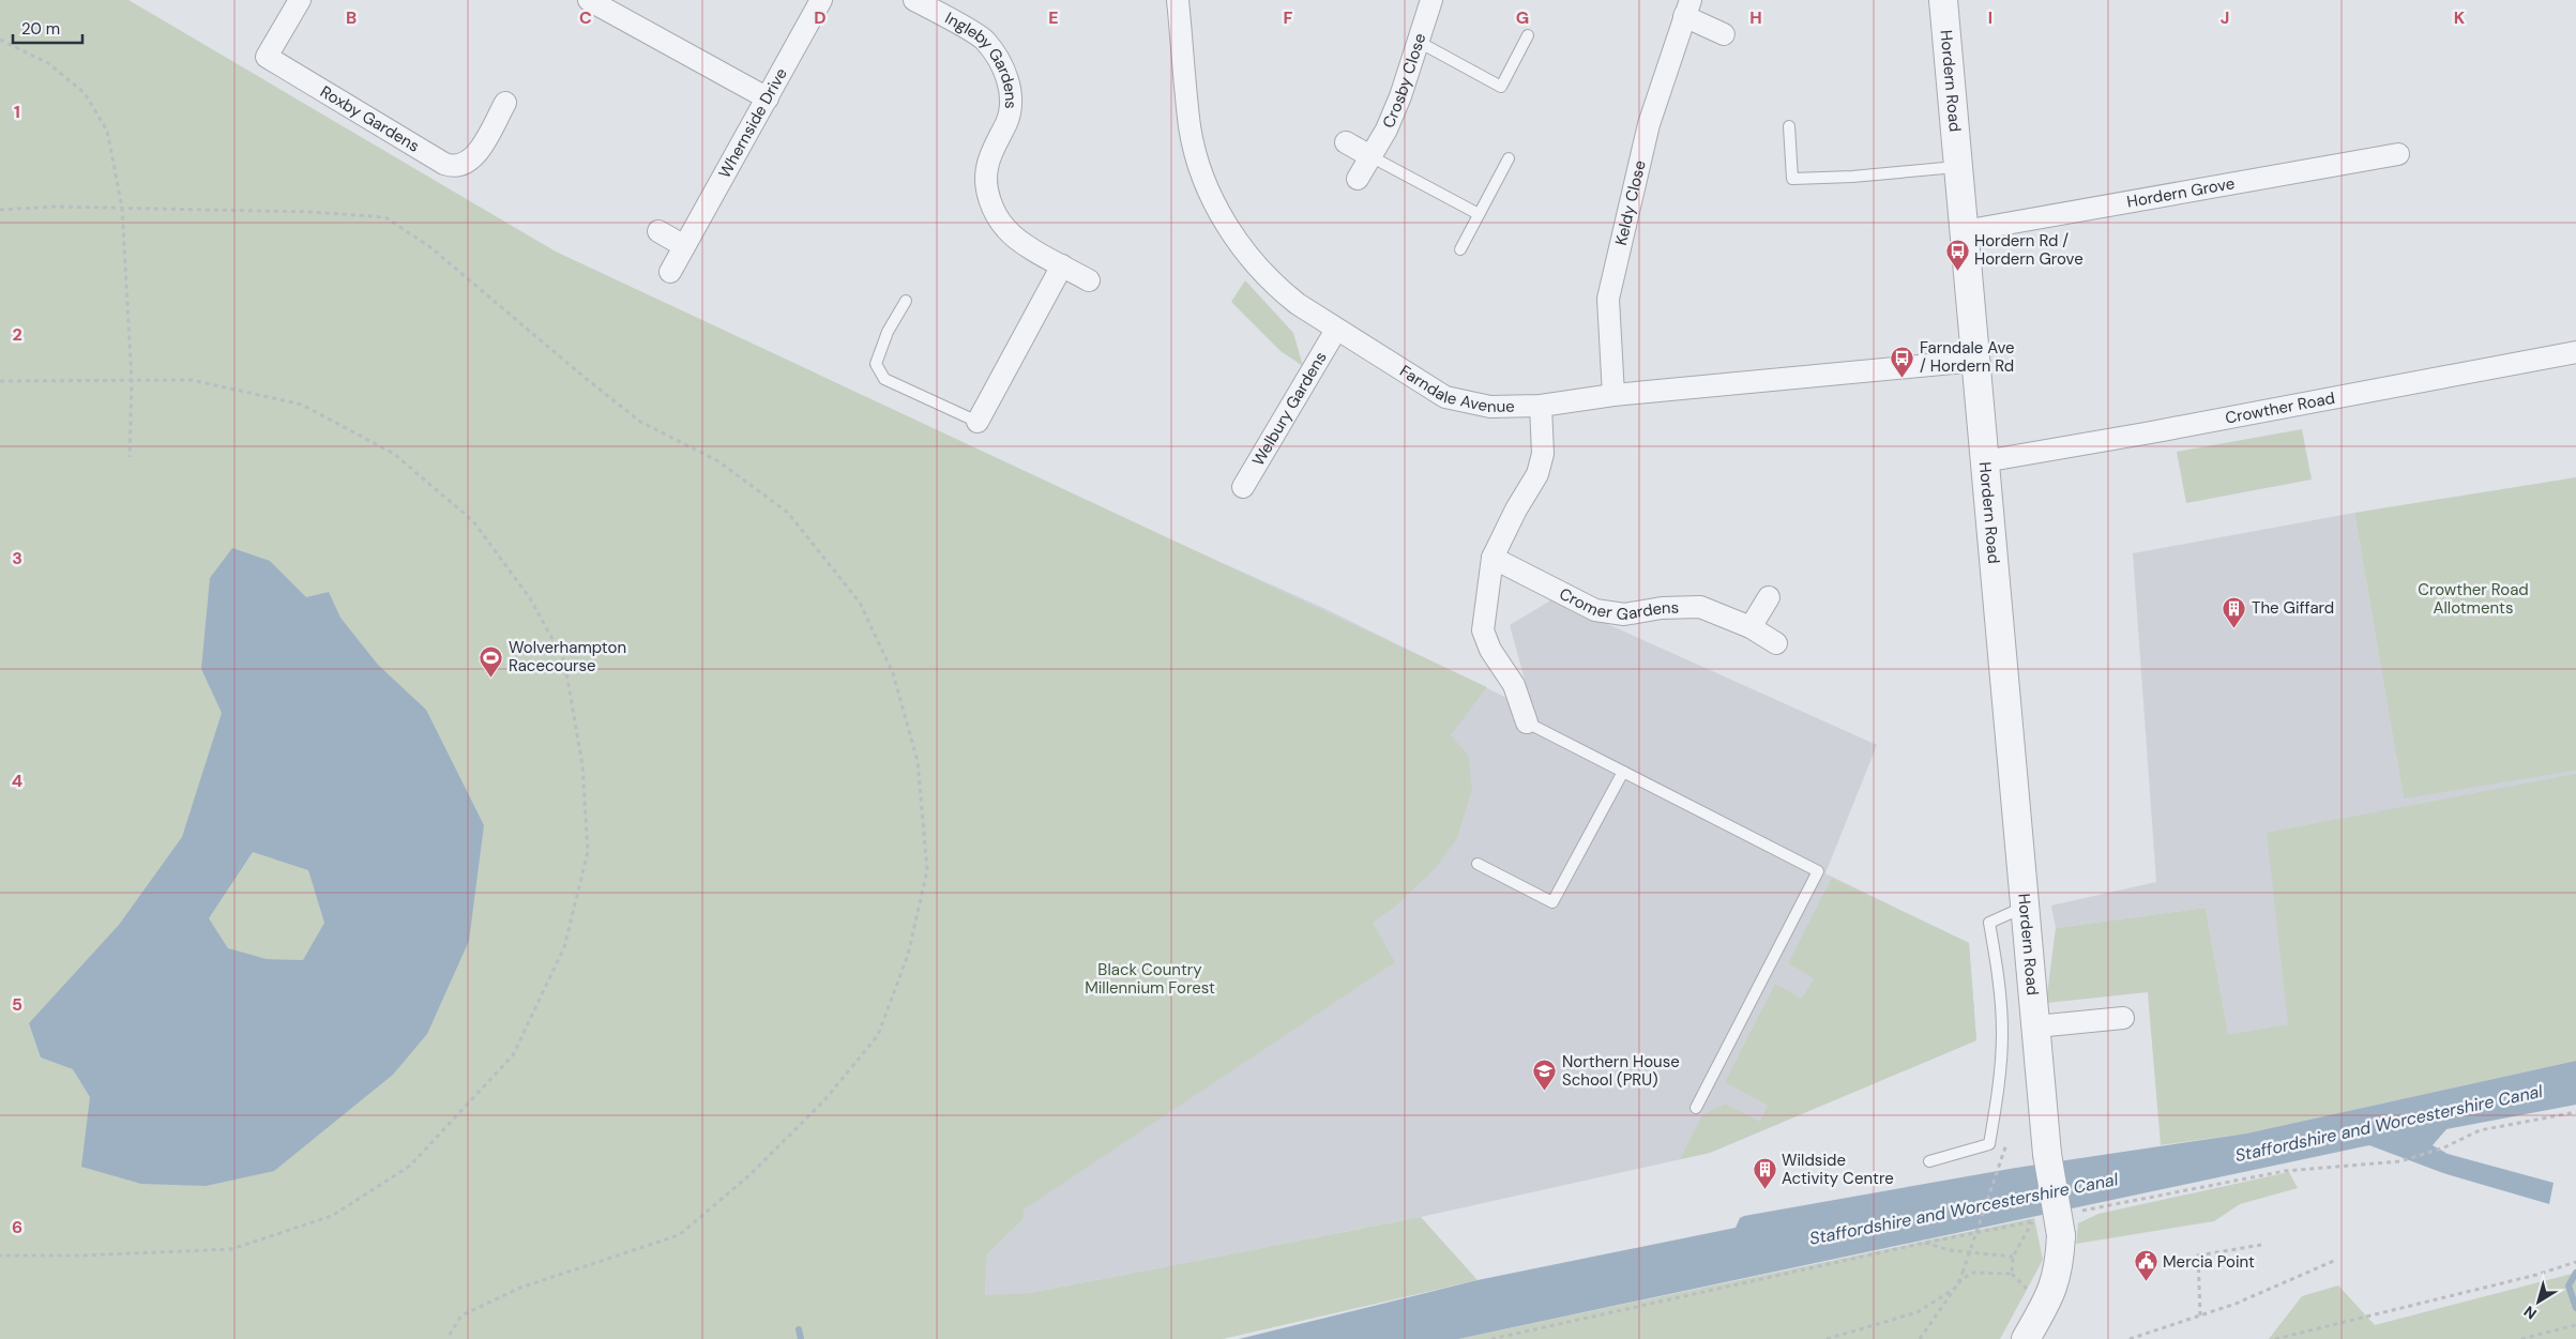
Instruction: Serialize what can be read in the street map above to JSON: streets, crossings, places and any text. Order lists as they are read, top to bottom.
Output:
{
  "streets": {
    "street": [
      "Ingleby Gardens",
      "Crosby Close",
      "Hordern Road",
      "Roxby Gardens",
      "Whernside Drive",
      "Hordern Grove",
      "Keldy Close",
      "Farndale Avenue",
      "Welbury Gardens",
      "Crowther Road",
      "Cromer Gardens"
    ]
  },
  "crossings": [
    ["Hordern Road", "Hordern Grove"],
    ["Hordern Road", "Farndale Avenue"],
    ["Hordern Road", "Crowther Road"],
    ["Keldy Close", "Farndale Avenue"],
    ["Farndale Avenue", "Welbury Gardens"]
  ],
  "water": ["Staffordshire and Worcestershire Canal"],
  "parks": ["Crowther Road Allotments", "Black Country Millennium Forest"],
  "places": {
    "bus stop": ["Hordern Rd / Hordern Grove", "Farndale Ave / Hordern Rd"],
    "building": ["The Giffard", "Wildside Activity Centre"],
    "sports": ["Wolverhampton Racecourse"],
    "school or university": ["Northern House School (PRU)"],
    "public building": ["Mercia Point"]
  },
  "scale_bar": "20 m",
  "north": "bottom left",
  "grid": {
    "columns": [
      "B",
      "C",
      "D",
      "E",
      "F",
      "G",
      "H",
      "I",
      "J",
      "K"
    ],
    "rows": [
      "1",
      "2",
      "3",
      "4",
      "5",
      "6"
    ]
  }
}
